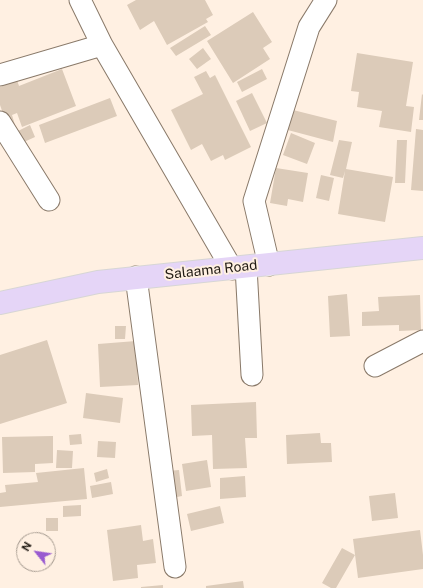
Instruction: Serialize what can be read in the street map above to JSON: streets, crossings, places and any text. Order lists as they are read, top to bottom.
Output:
{
  "streets": {
    "main road": ["Salaama Road"]
  },
  "north": "top left"
}
